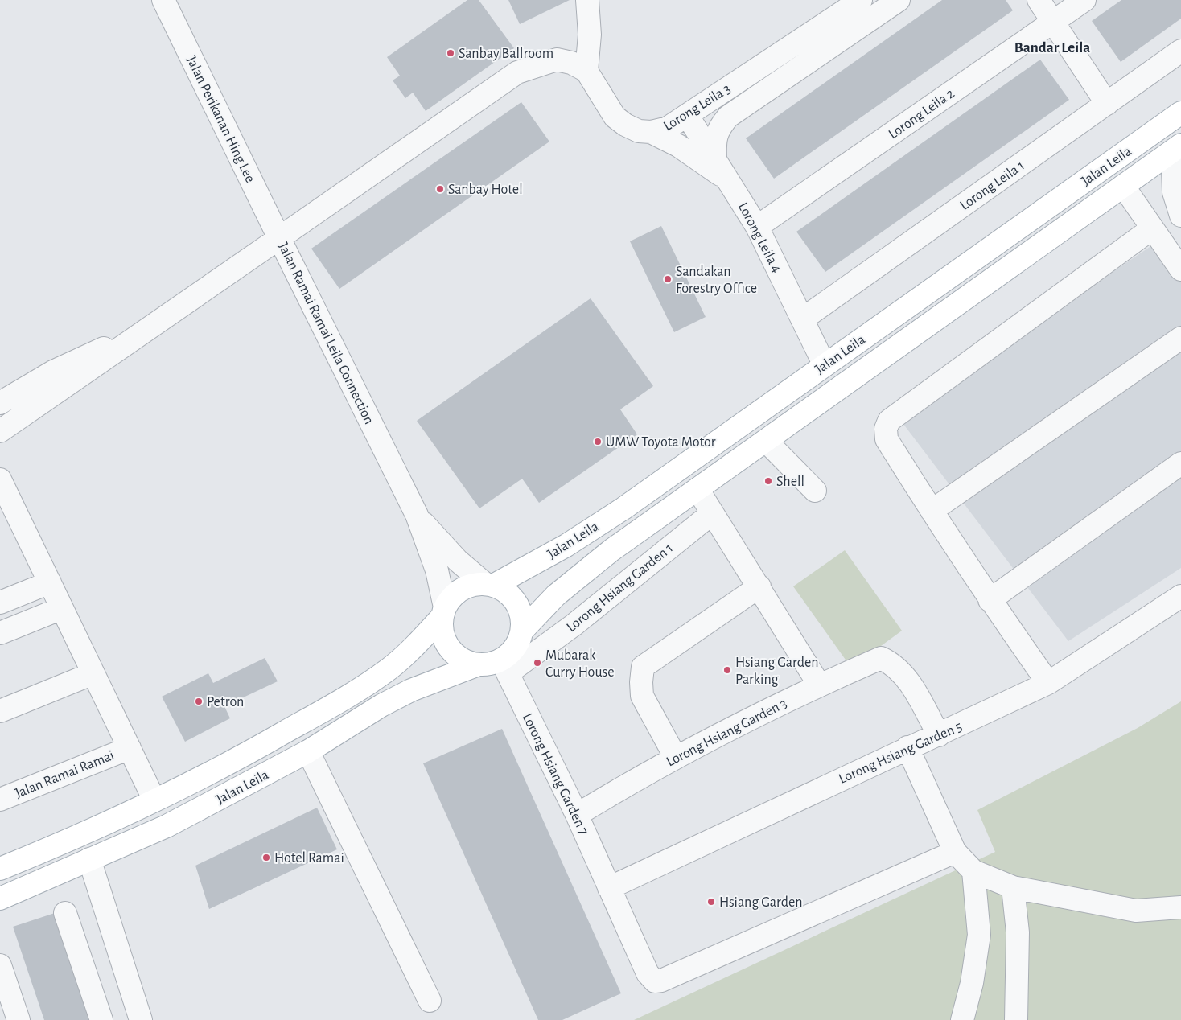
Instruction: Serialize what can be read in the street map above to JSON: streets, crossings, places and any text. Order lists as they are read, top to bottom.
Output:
{
  "streets": {
    "main road": ["Jalan Leila"],
    "street": [
      "Lorong Leila 3",
      "Lorong Leila 2",
      "Jalan Perikanan Hing Lee",
      "Lorong Leila 1",
      "Lorong Leila 4",
      "Jalan Ramai Ramai Leila Connection",
      "Lorong Hsiang Garden 1",
      "Lorong Hsiang Garden 3",
      "Lorong Hsiang Garden 5",
      "Jalan Ramai Ramai",
      "Lorong Hsiang Garden 7"
    ]
  },
  "crossings": [
    ["Lorong Leila 3", "Lorong Leila 4"],
    ["Lorong Leila 3", "Jalan Ramai Ramai Leila Connection"],
    ["Lorong Leila 2", "Lorong Leila 4"],
    ["Jalan Perikanan Hing Lee", "Jalan Ramai Ramai Leila Connection"],
    ["Jalan Leila", "Lorong Leila 4"],
    ["Jalan Leila", "Jalan Ramai Ramai Leila Connection"],
    ["Jalan Leila", "Lorong Hsiang Garden 1"],
    ["Jalan Leila", "Lorong Hsiang Garden 7"],
    ["Lorong Leila 1", "Lorong Leila 4"],
    ["Jalan Ramai Ramai Leila Connection", "Lorong Hsiang Garden 1"],
    ["Jalan Ramai Ramai Leila Connection", "Lorong Hsiang Garden 7"],
    ["Lorong Hsiang Garden 1", "Lorong Hsiang Garden 7"],
    ["Lorong Hsiang Garden 3", "Lorong Hsiang Garden 5"],
    ["Lorong Hsiang Garden 3", "Lorong Hsiang Garden 7"],
    ["Lorong Hsiang Garden 5", "Lorong Hsiang Garden 7"]
  ],
  "districts": ["Bandar Leila"],
  "places": [
    "Sanbay Ballroom",
    "Sanbay Hotel",
    "Sandakan Forestry Office",
    "UMW Toyota Motor",
    "Shell",
    "Mubarak Curry House",
    "Hsiang Garden Parking",
    "Petron",
    "Hotel Ramai",
    "Hsiang Garden"
  ]
}
